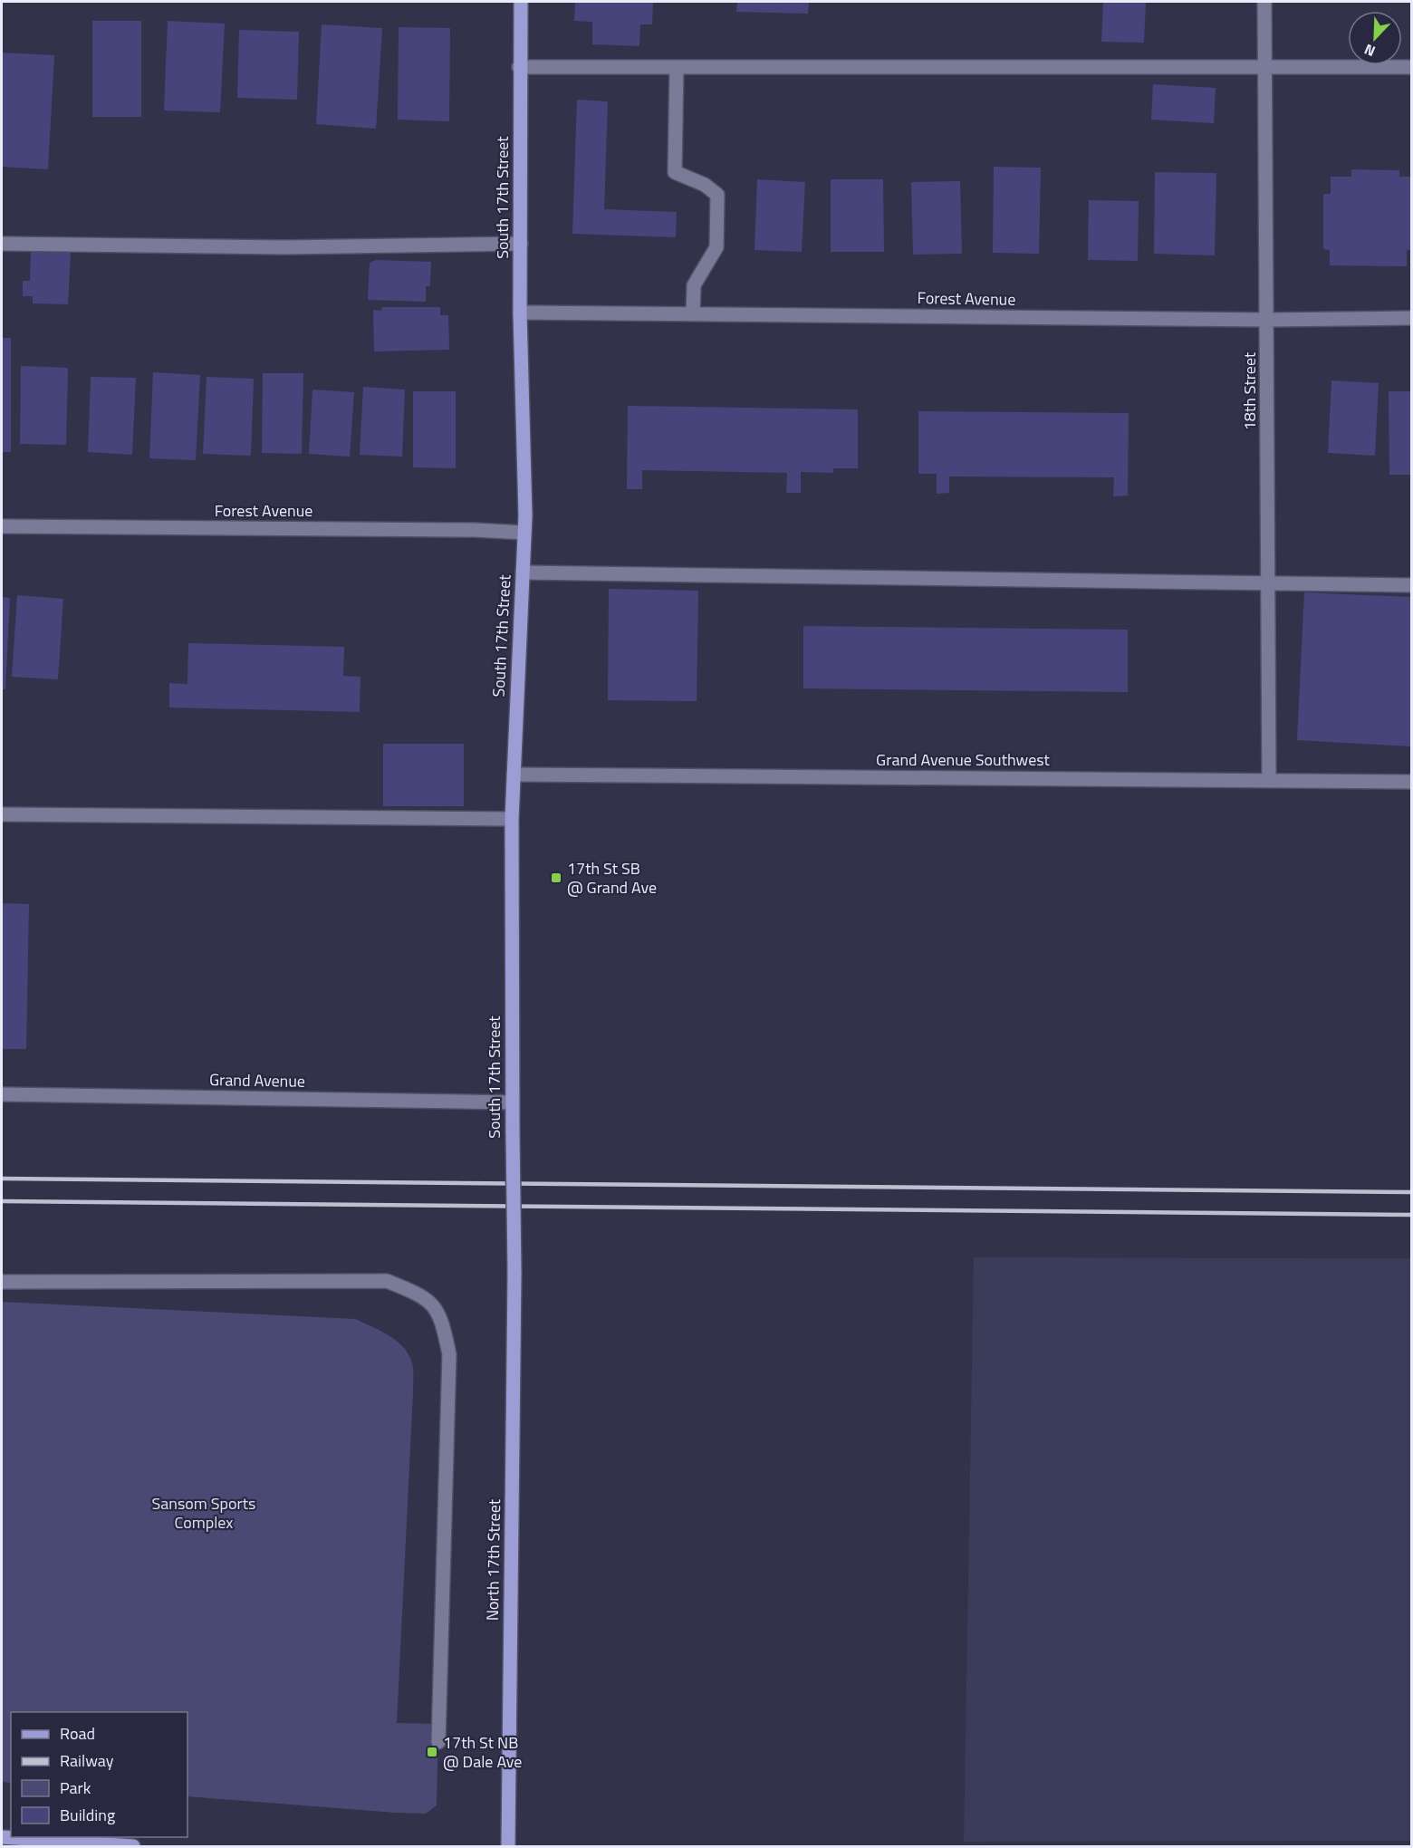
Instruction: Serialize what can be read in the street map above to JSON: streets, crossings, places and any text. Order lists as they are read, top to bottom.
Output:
{
  "streets": {
    "main road": ["South 17th Street", "North 17th Street"],
    "street": [
      "Forest Avenue",
      "18th Street",
      "Grand Avenue Southwest",
      "Grand Avenue"
    ]
  },
  "crossings": [
    ["South 17th Street", "Forest Avenue"],
    ["South 17th Street", "Grand Avenue Southwest"],
    ["South 17th Street", "Grand Avenue"],
    ["South 17th Street", "North 17th Street"],
    ["Forest Avenue", "18th Street"],
    ["18th Street", "Grand Avenue Southwest"]
  ],
  "parks": ["Sansom Sports Complex"],
  "places": {
    "transit": ["17th St SB @ Grand Ave", "17th St NB @ Dale Ave"]
  },
  "legend": [
    "Road",
    "Railway",
    "Park",
    "Building"
  ],
  "north": "bottom left"
}
